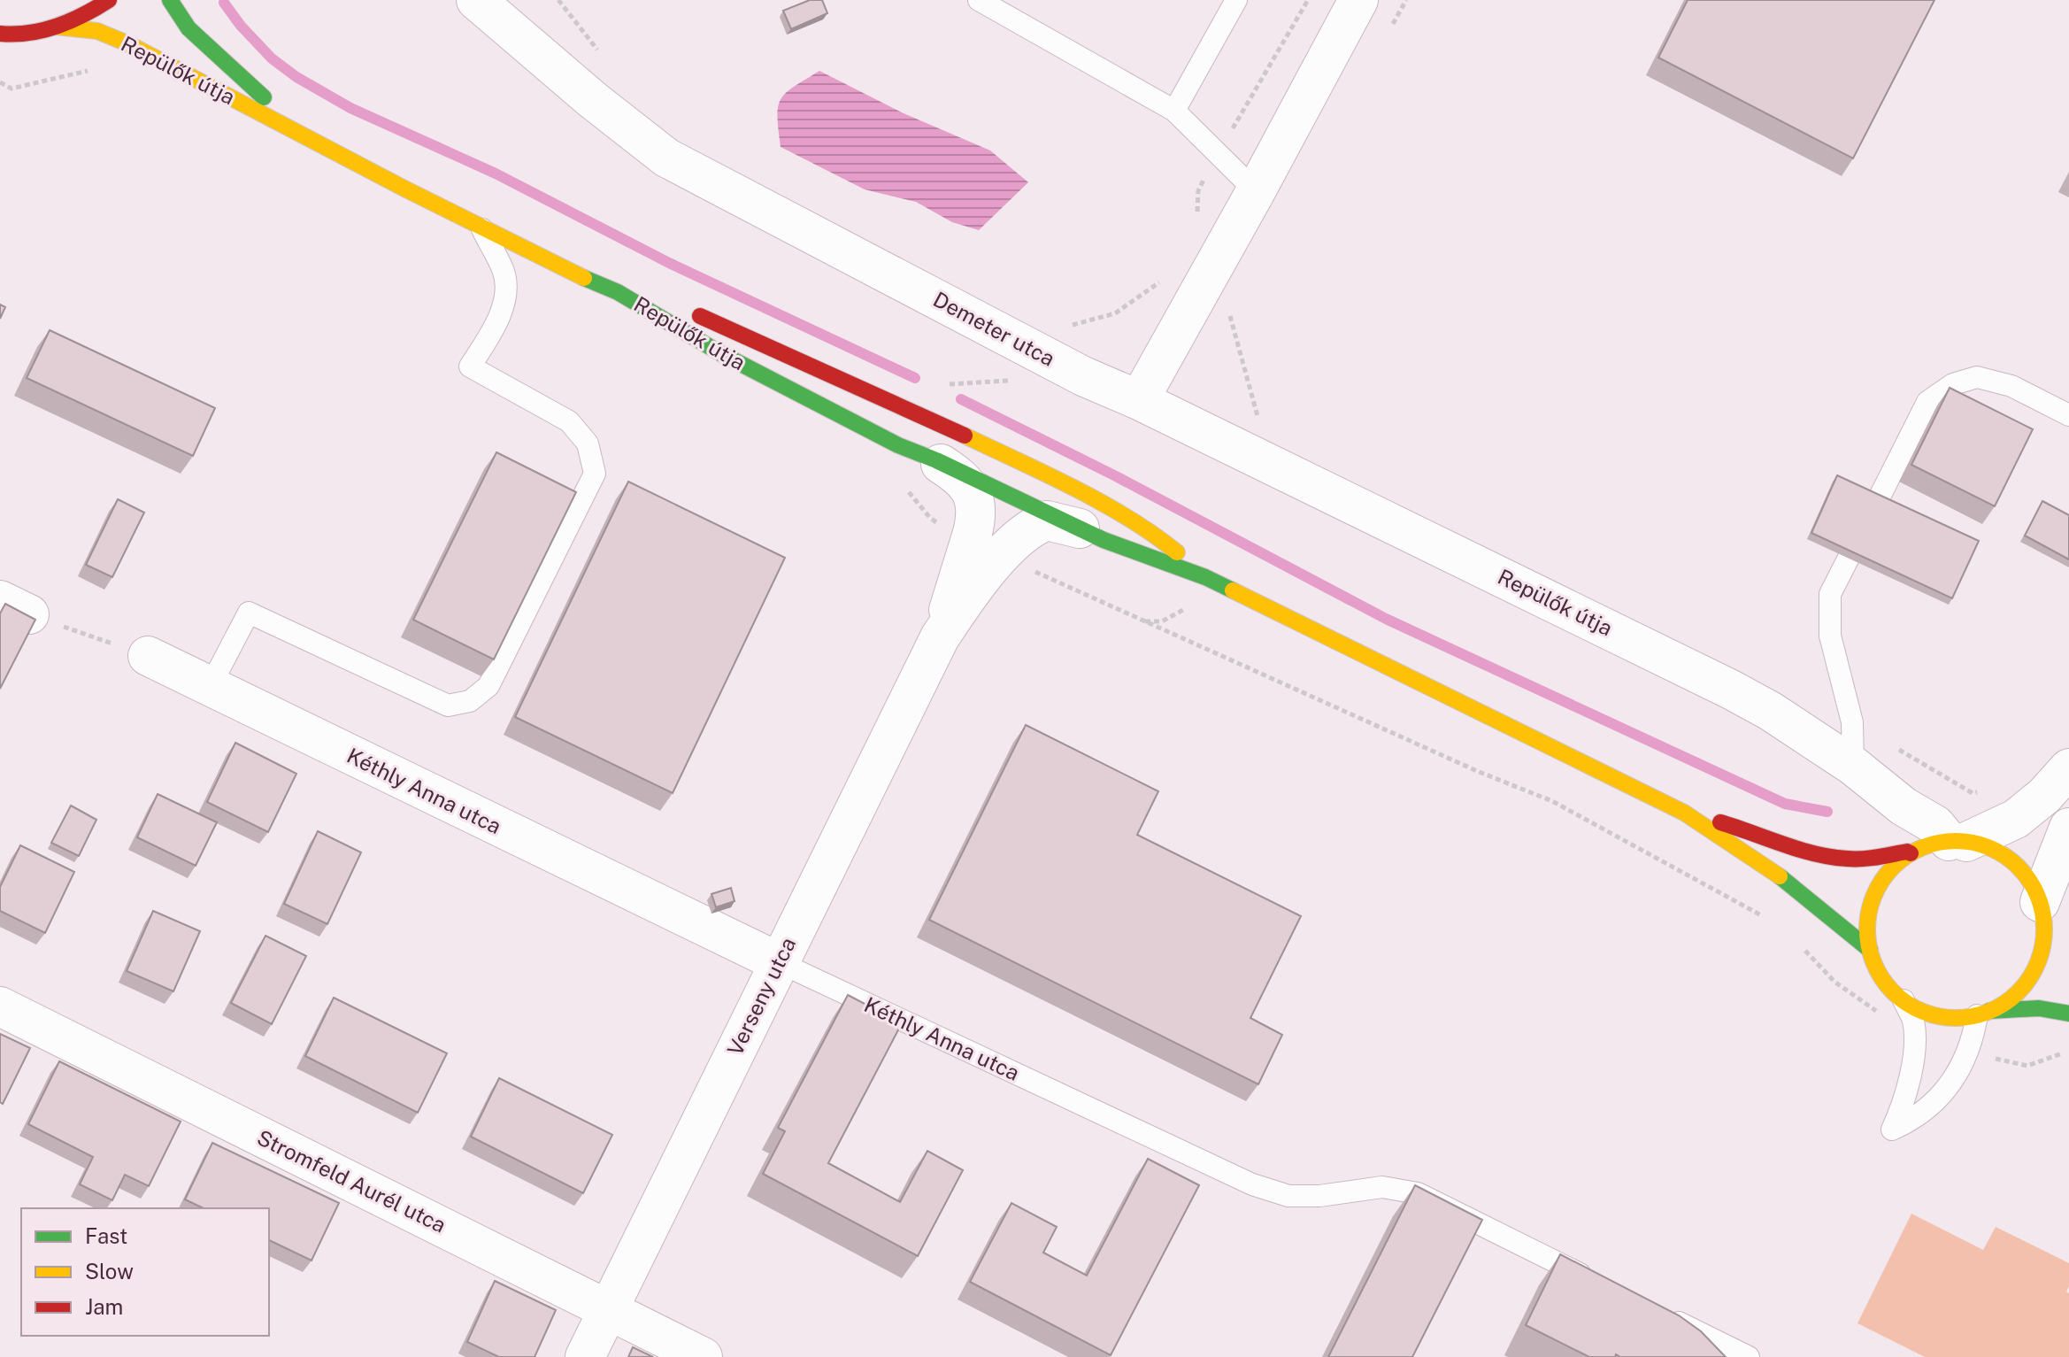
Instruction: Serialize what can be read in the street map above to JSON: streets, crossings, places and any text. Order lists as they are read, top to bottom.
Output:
{
  "streets": {
    "main road": ["Repülők útja"],
    "street": [
      "Demeter utca",
      "Kéthly Anna utca",
      "Verseny utca",
      "Stromfeld Aurél utca"
    ]
  },
  "crossings": [
    ["Repülők útja", "Demeter utca"],
    ["Repülők útja", "Verseny utca"],
    ["Kéthly Anna utca", "Verseny utca"],
    ["Verseny utca", "Stromfeld Aurél utca"]
  ],
  "legend": ["Fast", "Slow", "Jam"]
}
